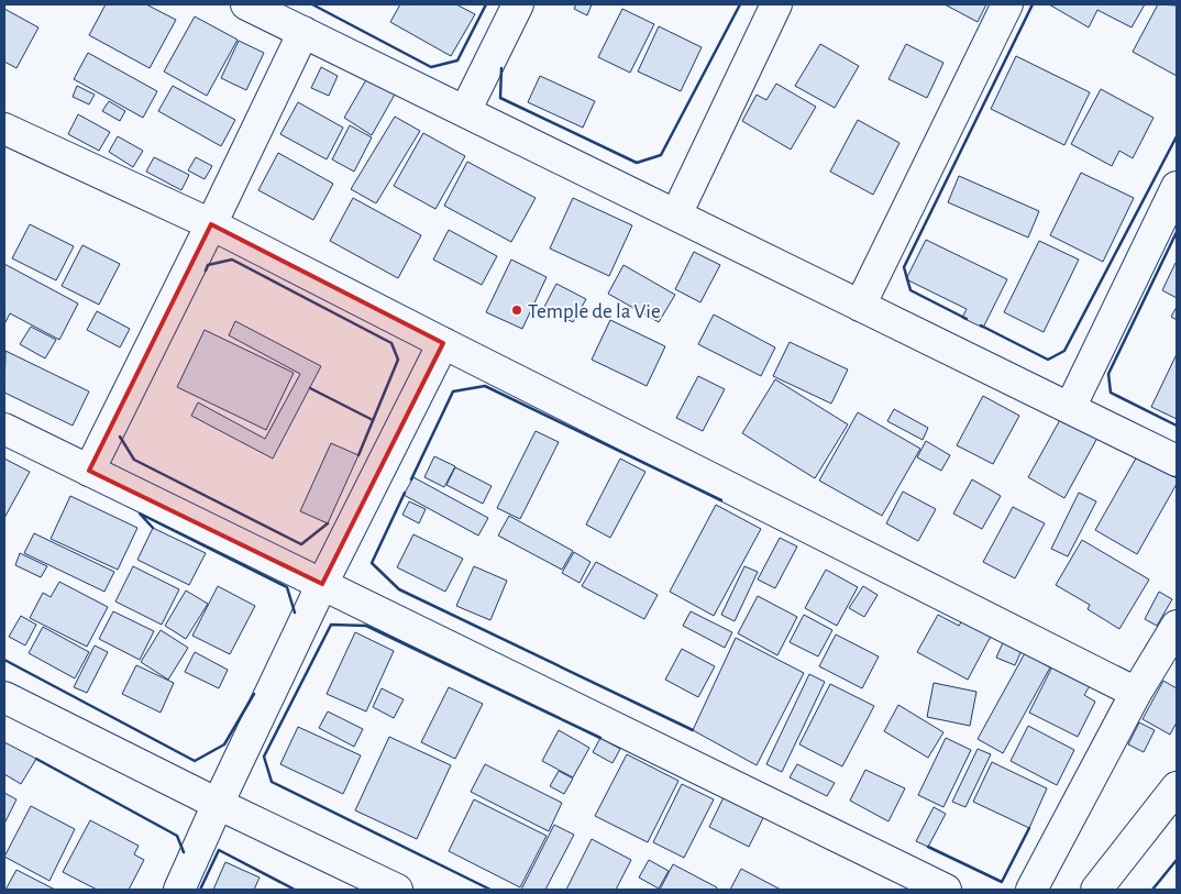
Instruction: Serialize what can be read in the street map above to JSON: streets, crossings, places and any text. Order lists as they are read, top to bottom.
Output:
{
  "places": ["Temple de la Vie"]
}
